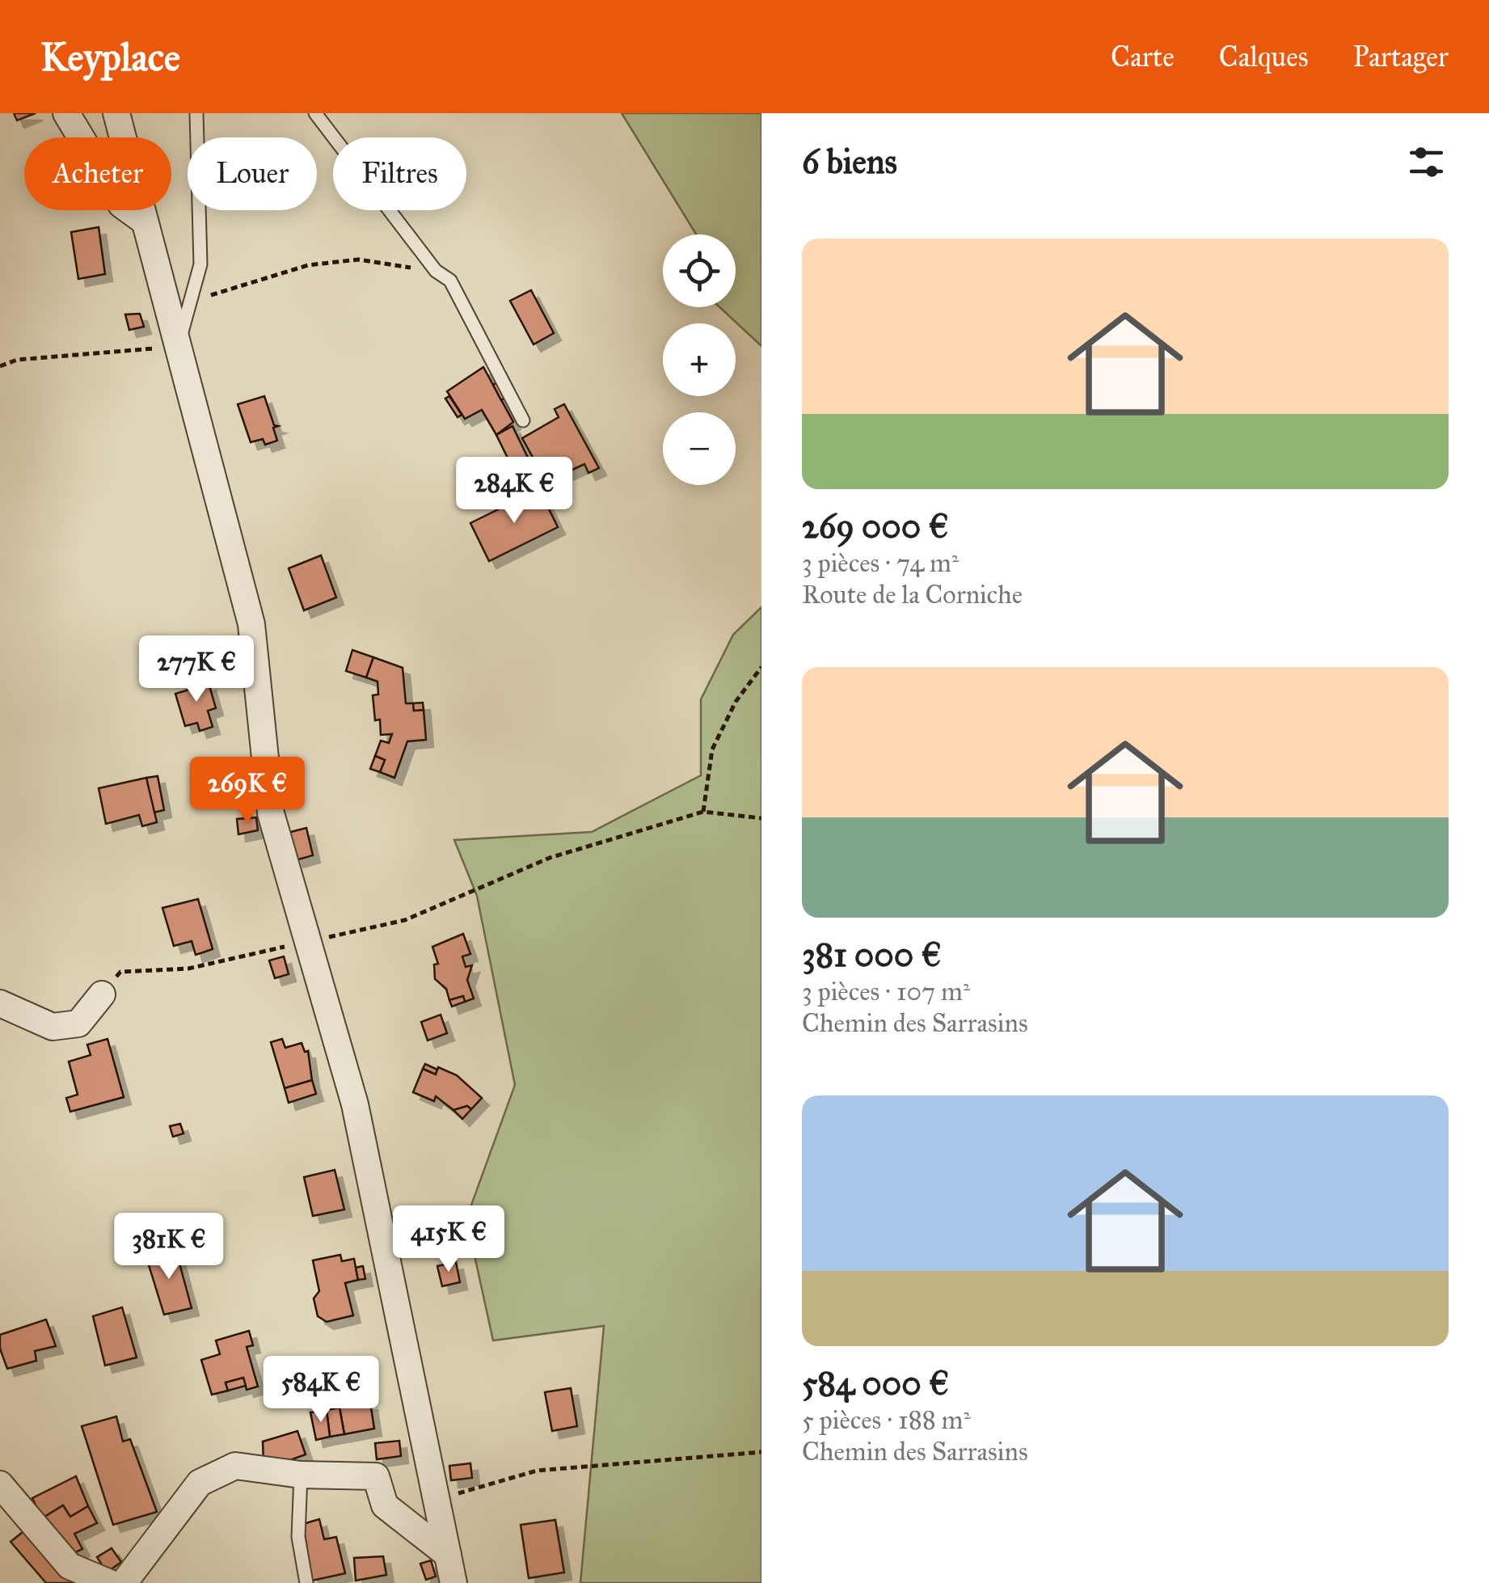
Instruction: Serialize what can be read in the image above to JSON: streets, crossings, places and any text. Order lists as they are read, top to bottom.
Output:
{
  "page": {
    "header": "Keyplace",
    "nav": ["Carte", "Calques", "Partager"],
    "heading": "6 biens",
    "chip": ["Acheter", "Louer", "Filtres"],
    "list": [
      {
        "name": "269 000 €",
        "note": "3 pièces · 74 m² · Route de la Corniche"
      },
      {
        "name": "381 000 €",
        "note": "3 pièces · 107 m² · Chemin des Sarrasins"
      },
      {
        "name": "584 000 €",
        "note": "5 pièces · 188 m² · Chemin des Sarrasins"
      }
    ],
    "map_buttons": ["+", "−"],
    "price": [
      "284K €",
      "277K €",
      "269K €",
      "415K €",
      "381K €",
      "584K €"
    ]
  }
}
